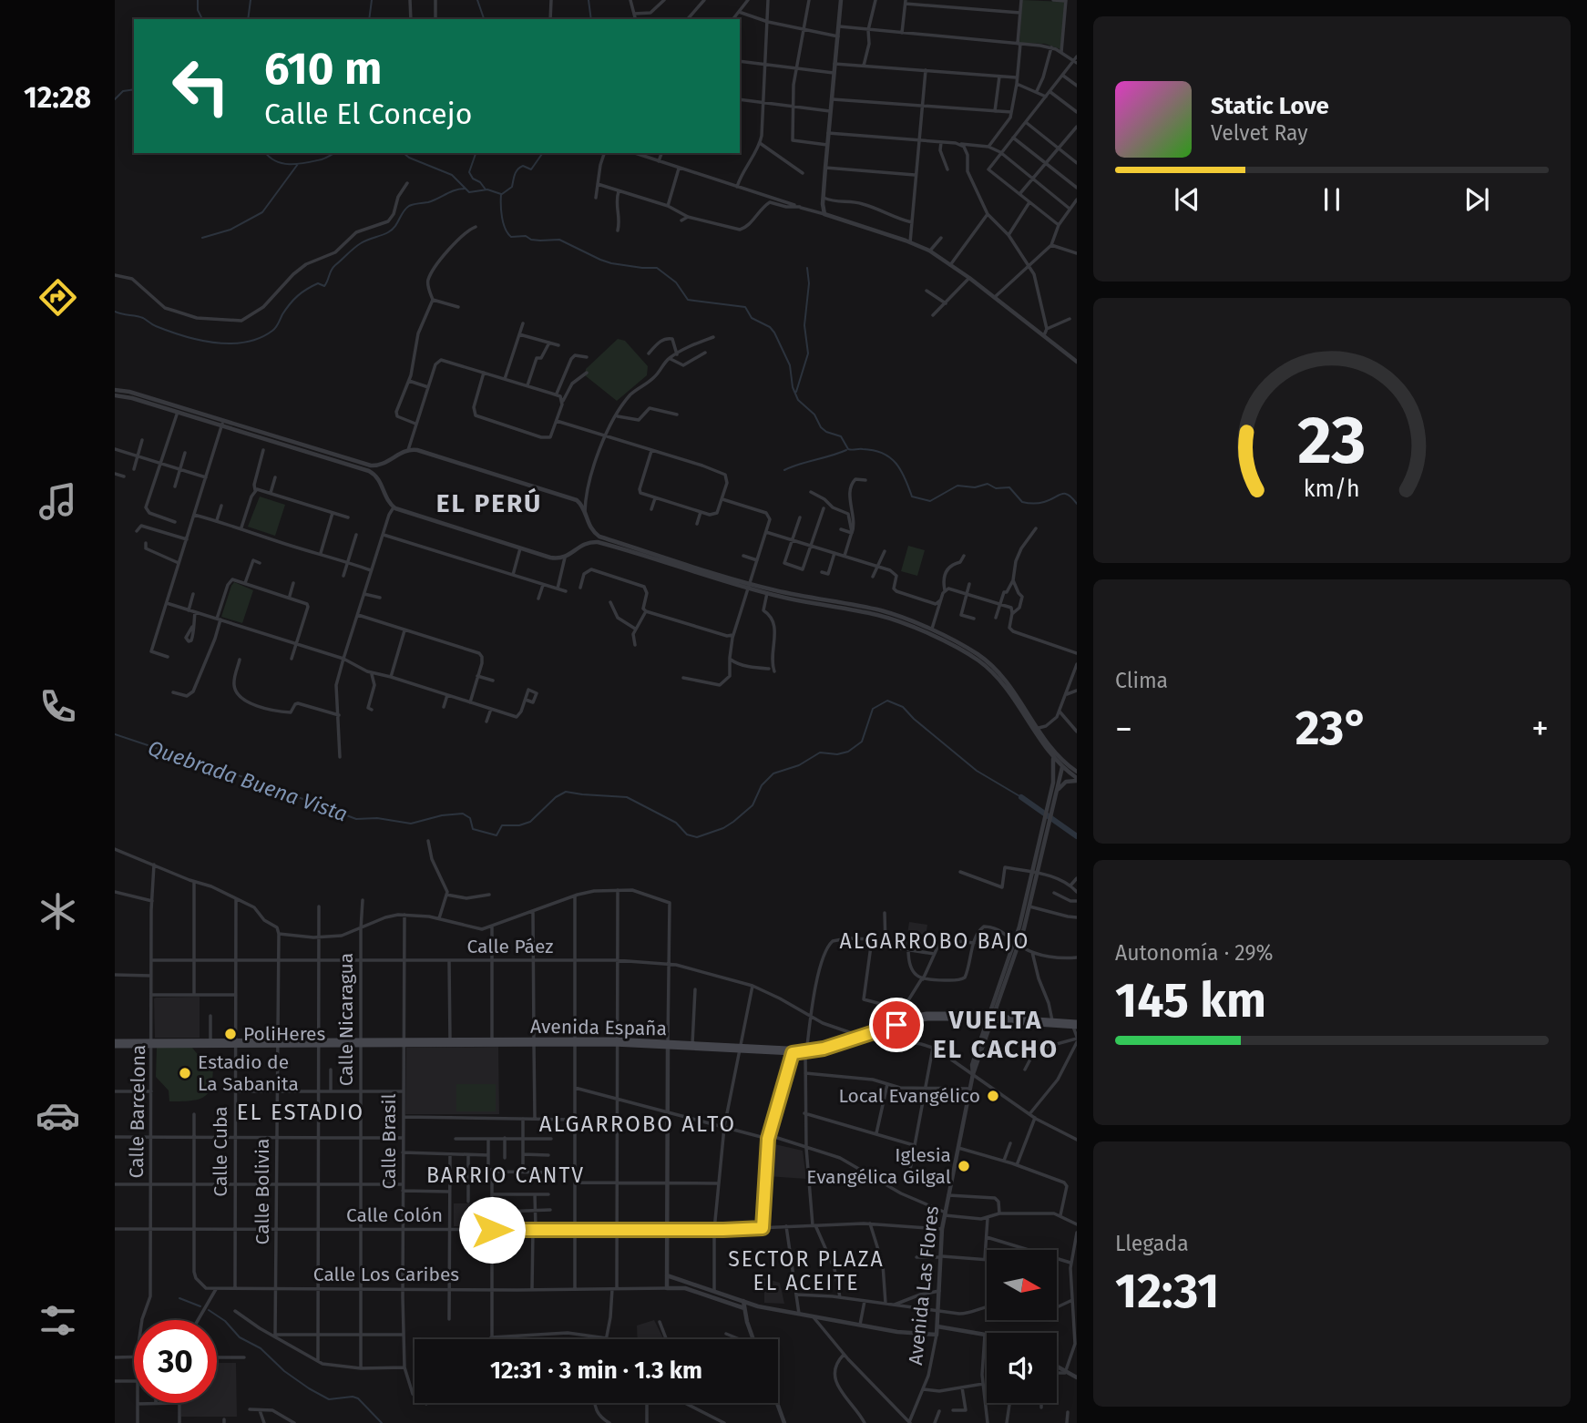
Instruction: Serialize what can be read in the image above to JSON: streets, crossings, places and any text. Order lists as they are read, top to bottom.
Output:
{
  "streets": {
    "main road": ["Avenida España"],
    "street": [
      "Calle Páez",
      "Calle Nicaragua",
      "Calle Barcelona",
      "Calle Brasil",
      "Calle Cuba",
      "Calle Bolivia",
      "Calle Colón",
      "Calle Los Caribes",
      "Avenida Las Flores"
    ]
  },
  "crossings": [
    ["Calle Páez", "Calle Nicaragua"],
    ["Calle Páez", "Avenida España"],
    ["Calle Páez", "Calle Barcelona"],
    ["Calle Páez", "Calle Brasil"],
    ["Calle Páez", "Calle Cuba"],
    ["Calle Páez", "Calle Bolivia"],
    ["Calle Nicaragua", "Avenida España"],
    ["Calle Nicaragua", "Calle Colón"],
    ["Calle Nicaragua", "Calle Los Caribes"],
    ["Avenida España", "Calle Barcelona"],
    ["Avenida España", "Calle Brasil"],
    ["Avenida España", "Calle Cuba"],
    ["Avenida España", "Calle Bolivia"],
    ["Avenida España", "Avenida Las Flores"],
    ["Calle Barcelona", "Calle Colón"],
    ["Calle Brasil", "Calle Colón"],
    ["Calle Brasil", "Calle Los Caribes"],
    ["Calle Cuba", "Calle Colón"],
    ["Calle Cuba", "Calle Los Caribes"],
    ["Calle Bolivia", "Calle Colón"],
    ["Calle Bolivia", "Calle Los Caribes"],
    ["Calle Colón", "Avenida Las Flores"]
  ],
  "districts": [
    "EL PERÚ",
    "ALGARROBO BAJO",
    "VUELTA EL CACHO",
    "EL ESTADIO",
    "ALGARROBO ALTO",
    "BARRIO CANTV",
    "SECTOR PLAZA EL ACEITE"
  ],
  "water": ["Quebrada Buena Vista"],
  "places": [
    "PoliHeres",
    "Estadio de La Sabanita",
    "Local Evangélico",
    "Iglesia Evangélica Gilgal"
  ],
  "north": "right",
  "page": {
    "tabs": "12:28",
    "turn": ["610 m", "Calle El Concejo"],
    "song": ["Static Love", "Velvet Ray"],
    "tile": [
      "Clima",
      ["Autonomía · 29%", "145 km"],
      ["Llegada", "12:31"]
    ],
    "heat": ["−", "23°", "+"],
    "limit": "30",
    "trip": "12:31 · 3 min · 1.3 km",
    "gauge": ["23", "km/h"]
  }
}
